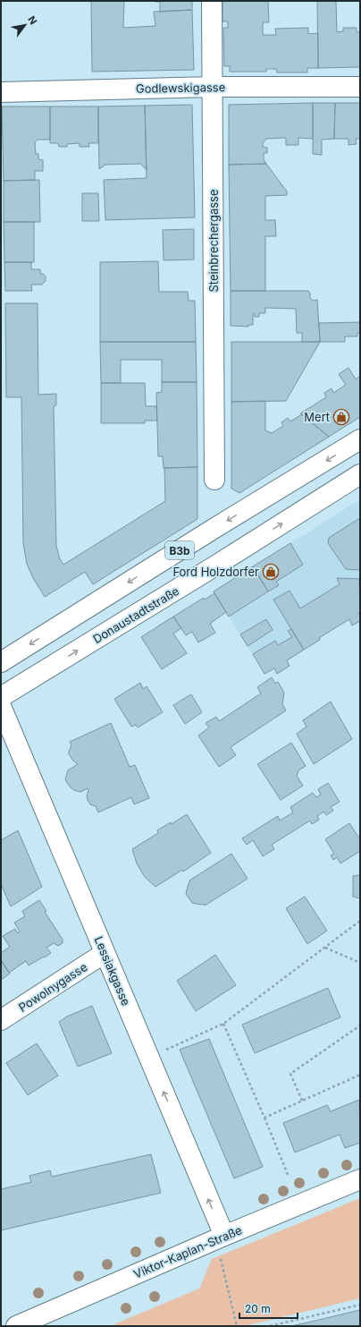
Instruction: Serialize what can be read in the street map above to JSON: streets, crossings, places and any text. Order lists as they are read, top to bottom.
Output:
{
  "streets": {
    "street": [
      "Godlewskigasse",
      "Steinbrechergasse",
      "B3b",
      "Donaustadtstraße",
      "Lessiakgasse",
      "Powolnygasse",
      "Viktor-Kaplan-Straße"
    ]
  },
  "crossings": [
    ["Godlewskigasse", "Steinbrechergasse"],
    ["Lessiakgasse", "Powolnygasse"],
    ["Lessiakgasse", "Viktor-Kaplan-Straße"]
  ],
  "one_way": ["Lessiakgasse"],
  "places": {
    "shop": ["Mert", "Ford Holzdorfer"]
  },
  "scale_bar": "20 m",
  "north": "top right"
}
